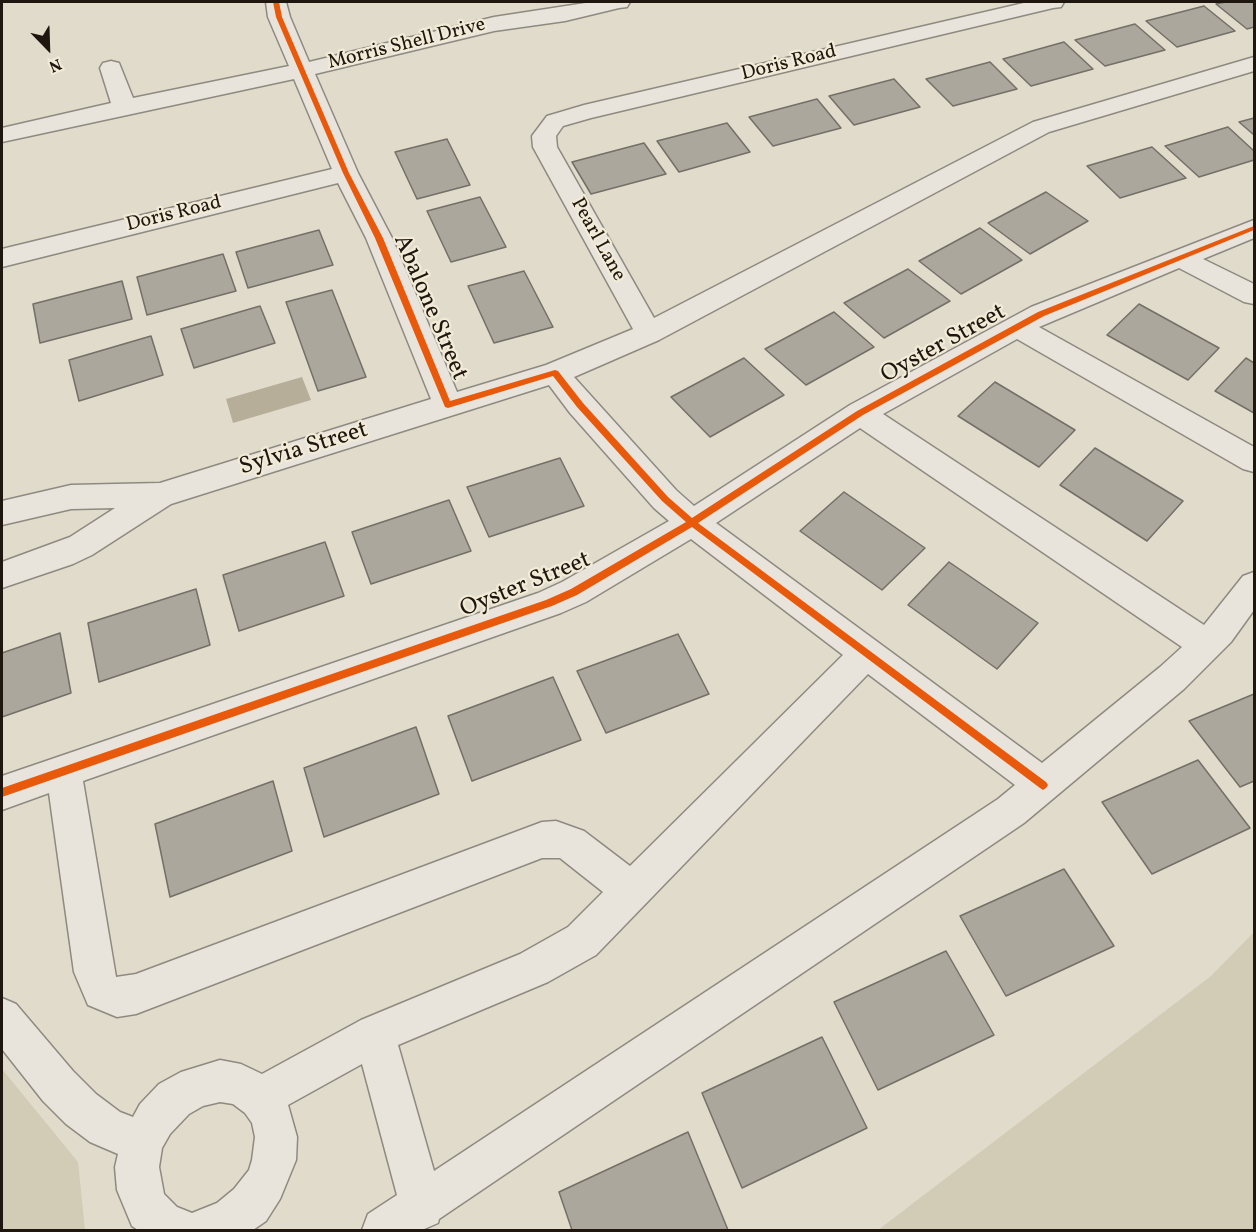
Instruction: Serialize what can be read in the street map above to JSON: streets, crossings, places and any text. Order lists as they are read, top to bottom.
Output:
{
  "streets": {
    "street": [
      "Morris Shell Drive",
      "Doris Road",
      "Pearl Lane",
      "Abalone Street",
      "Oyster Street",
      "Sylvia Street"
    ]
  },
  "crossings": [
    ["Morris Shell Drive", "Abalone Street"],
    ["Doris Road", "Pearl Lane"],
    ["Doris Road", "Abalone Street"],
    ["Pearl Lane", "Abalone Street"],
    ["Abalone Street", "Sylvia Street"]
  ],
  "north": "bottom right"
}
